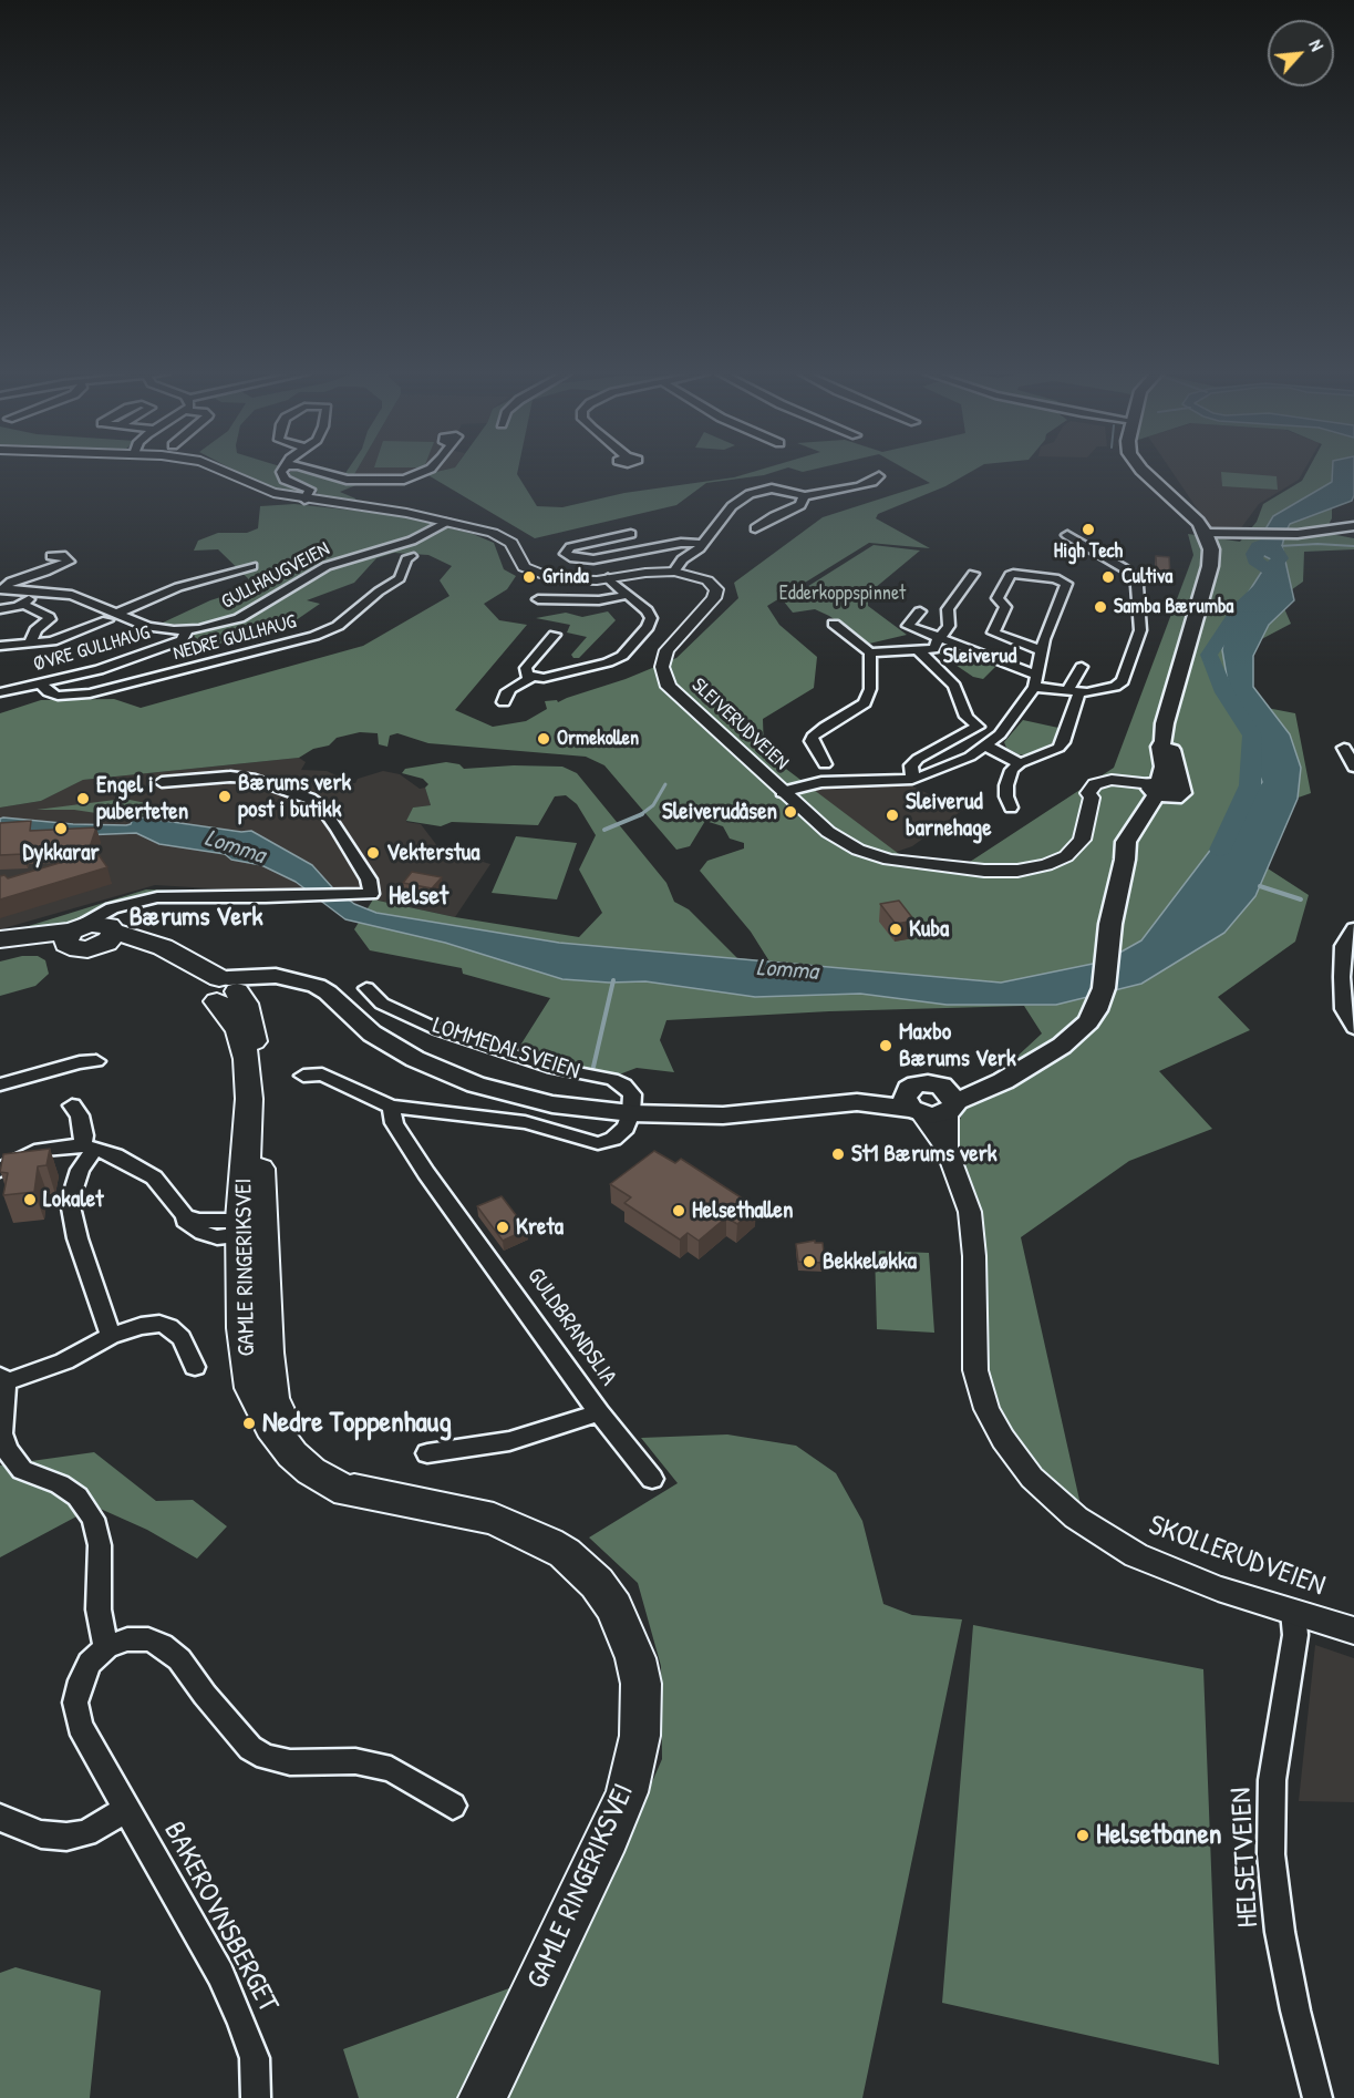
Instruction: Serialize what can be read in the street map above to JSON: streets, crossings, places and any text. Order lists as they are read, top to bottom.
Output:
{
  "streets": {
    "main road": ["LOMMEDALSVEIEN", "GAMLE RINGERIKSVEI"],
    "street": [
      "GULLHAUGVEIEN",
      "NEDRE GULLHAUG",
      "ØVRE GULLHAUG",
      "SLEIVERUDVEIEN",
      "GULDBRANDSLIA",
      "SKOLLERUDVEIEN",
      "HELSETVEIEN",
      "BAKEROVNSBERGET"
    ]
  },
  "crossings": [
    ["GULLHAUGVEIEN", "ØVRE GULLHAUG"],
    ["GULLHAUGVEIEN", "SLEIVERUDVEIEN"],
    ["NEDRE GULLHAUG", "ØVRE GULLHAUG"],
    ["LOMMEDALSVEIEN", "GAMLE RINGERIKSVEI"],
    ["LOMMEDALSVEIEN", "SKOLLERUDVEIEN"],
    ["SKOLLERUDVEIEN", "HELSETVEIEN"]
  ],
  "districts": ["Sleiverud", "Helset", "Bærums Verk"],
  "water": ["Lomma"],
  "parks": ["Edderkoppspinnet"],
  "places": [
    "High Tech",
    "Grinda",
    "Cultiva",
    "Samba Bærumba",
    "Ormekollen",
    "Bærums verk post i butikk",
    "Engel i puberteten",
    "Sleiverudåsen",
    "Sleiverud barnehage",
    "Dykkarar",
    "Vekterstua",
    "Kuba",
    "Maxbo Bærums Verk",
    "St1 Bærums verk",
    "Lokalet",
    "Helsethallen",
    "Kreta",
    "Bekkeløkka",
    "Nedre Toppenhaug",
    "Helsetbanen"
  ],
  "north": "top right"
}
